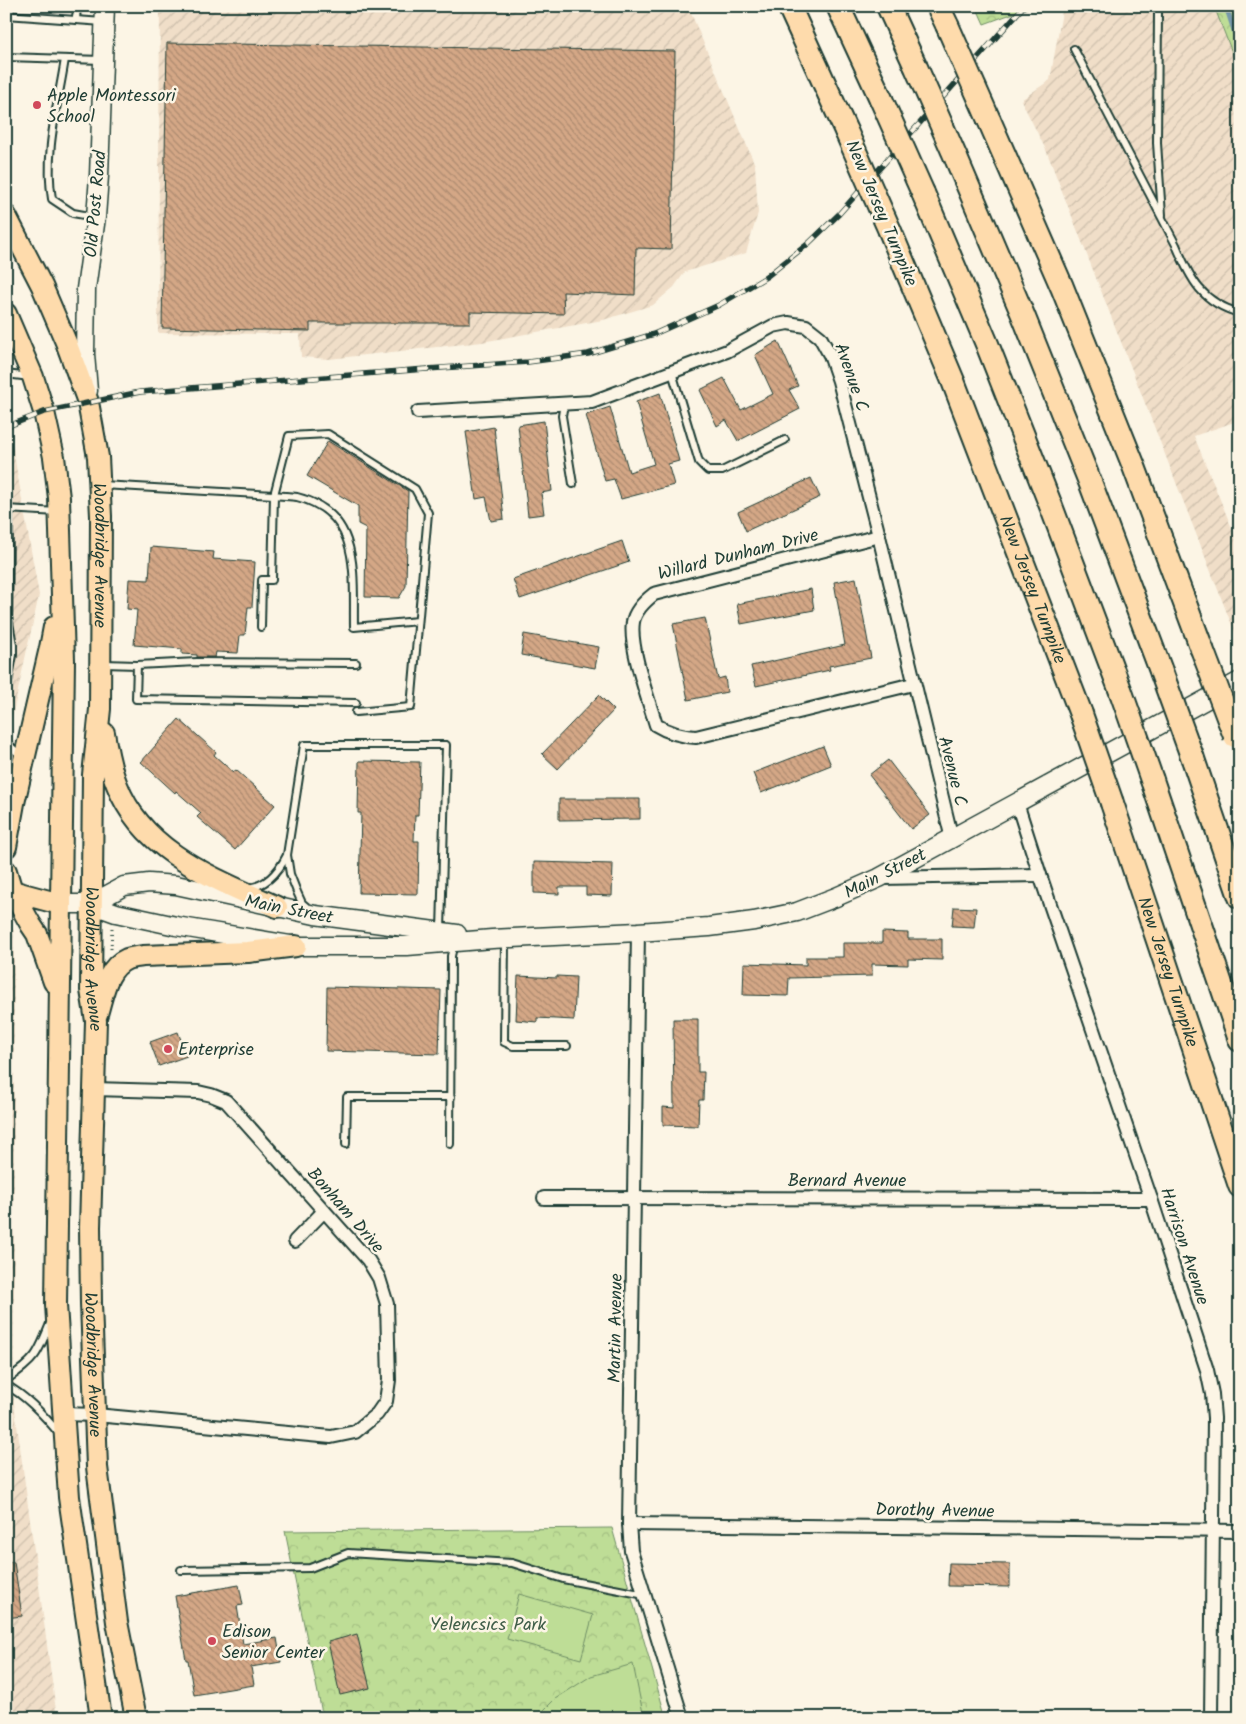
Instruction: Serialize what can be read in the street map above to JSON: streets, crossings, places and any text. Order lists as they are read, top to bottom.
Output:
{
  "streets": {
    "highway": ["New Jersey Turnpike"],
    "main road": ["Old Post Road", "Woodbridge Avenue", "Main Street"],
    "street": [
      "Avenue C",
      "Willard Dunham Drive",
      "Bernard Avenue",
      "Bonham Drive",
      "Harrison Avenue",
      "Martin Avenue",
      "Dorothy Avenue"
    ]
  },
  "crossings": [
    ["Old Post Road", "Woodbridge Avenue"],
    ["Avenue C", "Willard Dunham Drive"],
    ["Avenue C", "Main Street"],
    ["Woodbridge Avenue", "Main Street"],
    ["Woodbridge Avenue", "Bonham Drive"],
    ["Main Street", "Harrison Avenue"],
    ["Main Street", "Martin Avenue"],
    ["Bernard Avenue", "Harrison Avenue"],
    ["Bernard Avenue", "Martin Avenue"],
    ["Harrison Avenue", "Dorothy Avenue"],
    ["Martin Avenue", "Dorothy Avenue"]
  ],
  "parks": ["Yelencsics Park"],
  "places": ["Apple Montessori School", "Enterprise", "Edison Senior Center"]
}
